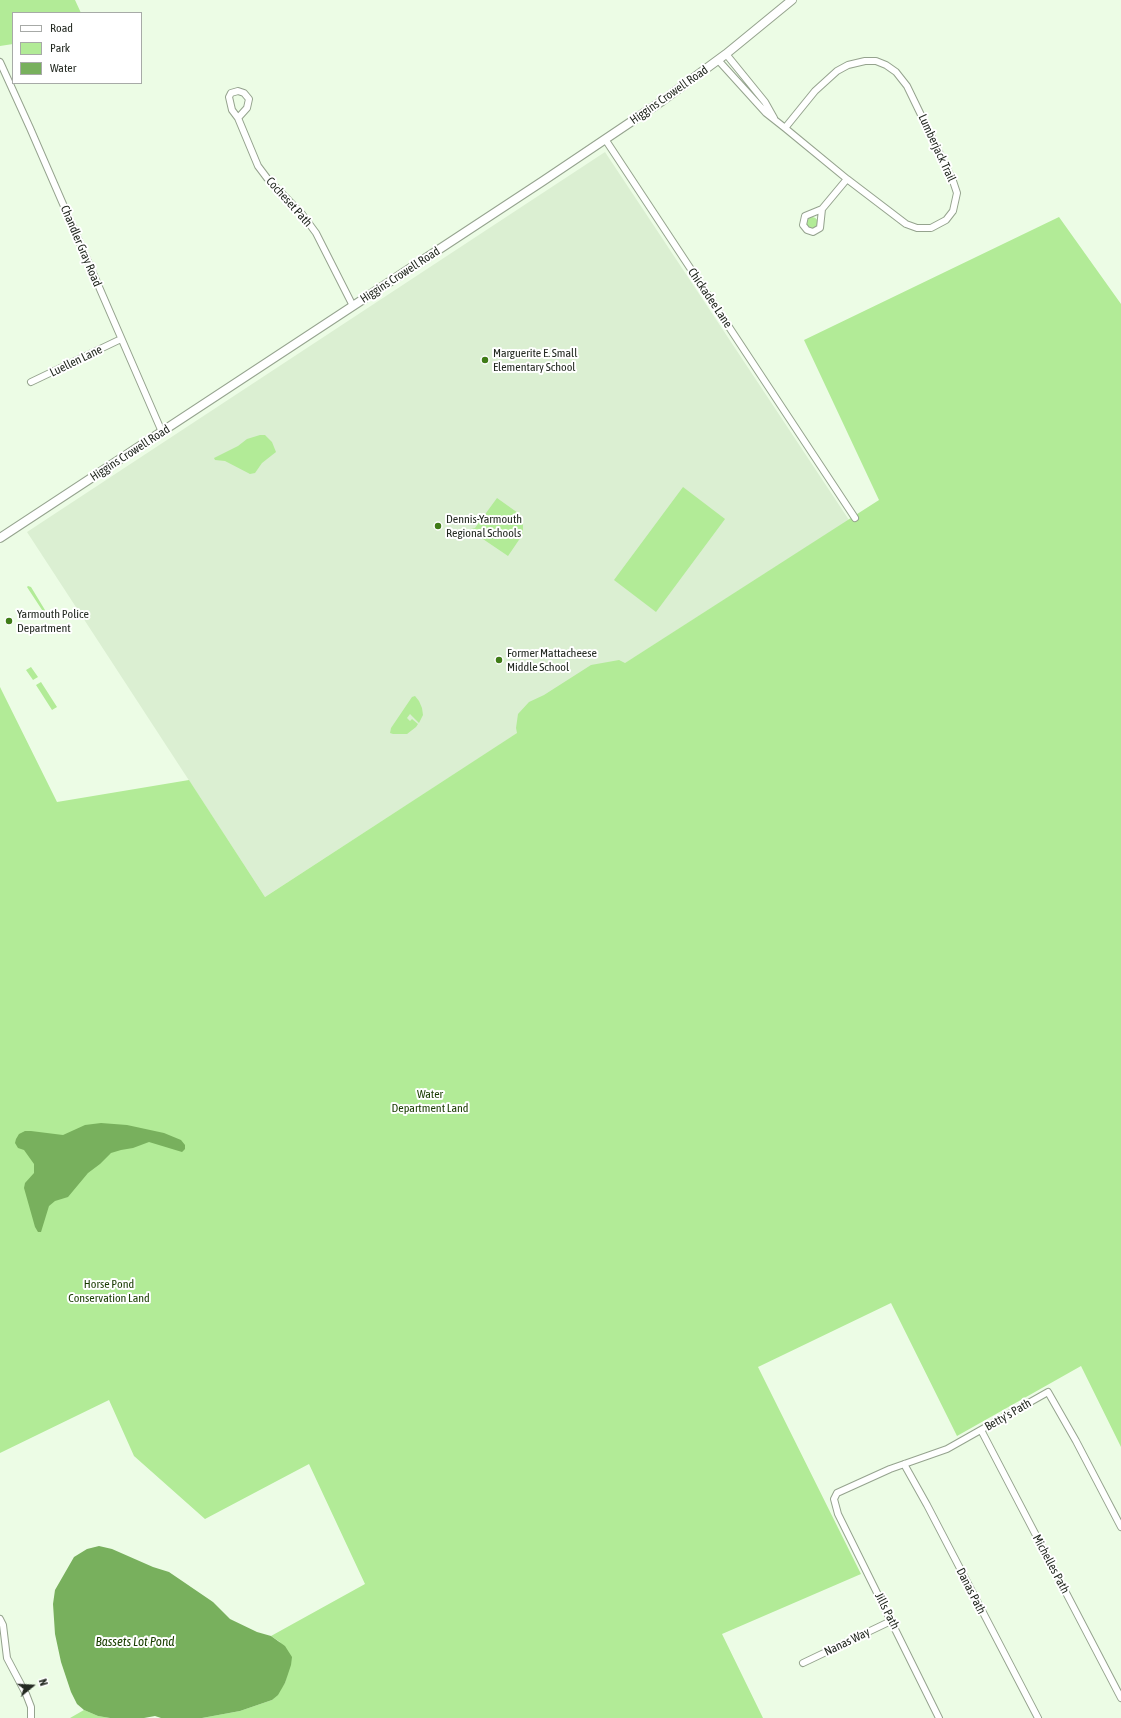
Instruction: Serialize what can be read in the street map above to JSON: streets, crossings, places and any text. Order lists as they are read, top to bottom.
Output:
{
  "streets": {
    "main road": ["Higgins Crowell Road"],
    "street": [
      "Lumberjack Trail",
      "Cocheset Path",
      "Chandler Gray Road",
      "Chickadee Lane",
      "Luellen Lane",
      "Betty's Path",
      "Michelles Path",
      "Danas Path",
      "Jills Path",
      "Nanas Way"
    ]
  },
  "crossings": [
    ["Higgins Crowell Road", "Lumberjack Trail"],
    ["Higgins Crowell Road", "Cocheset Path"],
    ["Higgins Crowell Road", "Chandler Gray Road"],
    ["Higgins Crowell Road", "Chickadee Lane"],
    ["Chandler Gray Road", "Luellen Lane"],
    ["Betty's Path", "Michelles Path"],
    ["Betty's Path", "Danas Path"],
    ["Betty's Path", "Jills Path"],
    ["Jills Path", "Nanas Way"]
  ],
  "water": ["Bassets Lot Pond"],
  "parks": ["Water Department Land", "Horse Pond Conservation Land"],
  "places": [
    "Marguerite E. Small Elementary School",
    "Dennis-Yarmouth Regional Schools",
    "Yarmouth Police Department",
    "Former Mattacheese Middle School"
  ],
  "legend": ["Road", "Park", "Water"],
  "north": "right"
}
